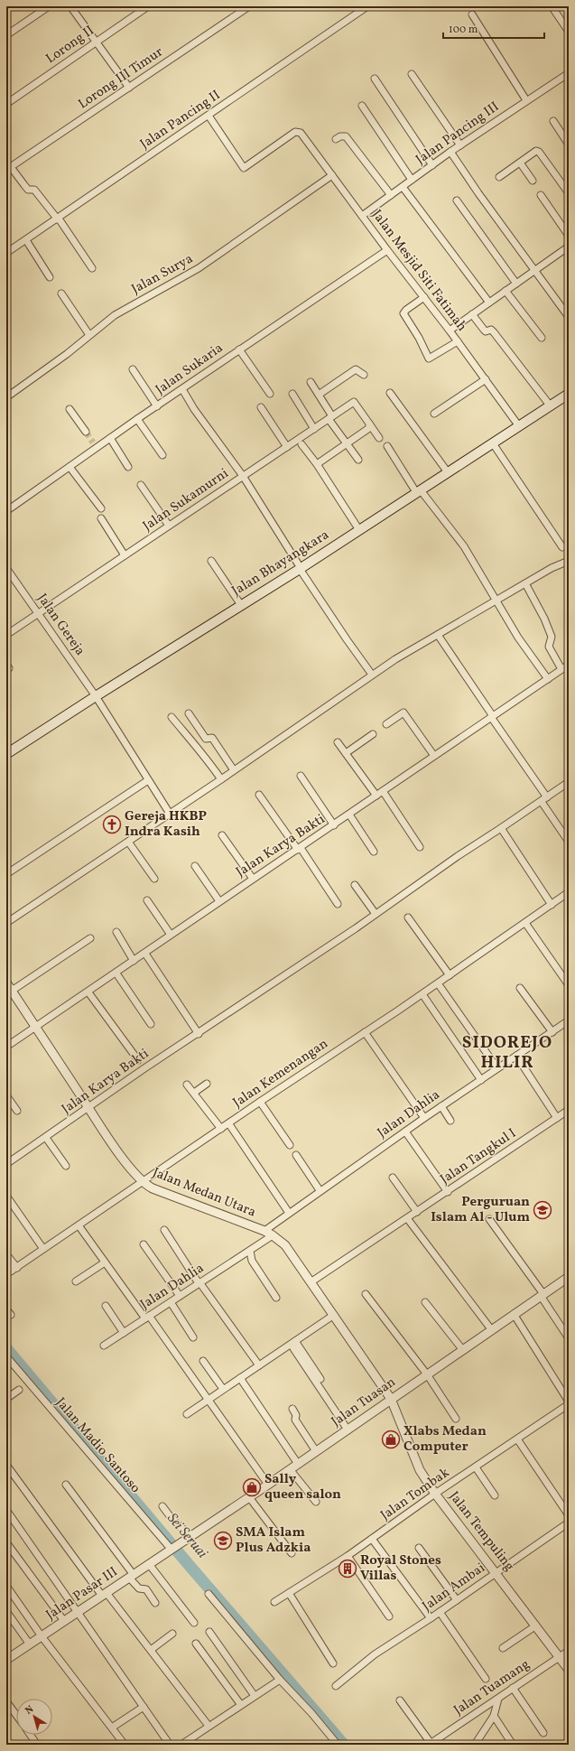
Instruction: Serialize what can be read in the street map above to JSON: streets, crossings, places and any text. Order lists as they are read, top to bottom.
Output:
{
  "streets": {
    "main road": ["Jalan Bhayangkara"],
    "street": [
      "Lorong II",
      "Lorong III Timur",
      "Jalan Pancing II",
      "Jalan Pancing III",
      "Jalan Mesjid Siti Fatimah",
      "Jalan Surya",
      "Jalan Sukaria",
      "Jalan Sukamurni",
      "Jalan Gereja",
      "Jalan Karya Bakti",
      "Jalan Kemenangan",
      "Jalan Dahlia",
      "Jalan Tangkul I",
      "Jalan Medan Utara",
      "Jalan Tuasan",
      "Jalan Madio Santoso",
      "Jalan Tombak",
      "Jalan Tempuling",
      "Jalan Ambai",
      "Jalan Pasar III",
      "Jalan Tuamang"
    ]
  },
  "crossings": [
    ["Jalan Pancing II", "Jalan Mesjid Siti Fatimah"],
    ["Jalan Pancing III", "Jalan Mesjid Siti Fatimah"],
    ["Jalan Mesjid Siti Fatimah", "Jalan Surya"],
    ["Jalan Mesjid Siti Fatimah", "Jalan Sukaria"],
    ["Jalan Mesjid Siti Fatimah", "Jalan Bhayangkara"],
    ["Jalan Sukamurni", "Jalan Gereja"],
    ["Jalan Bhayangkara", "Jalan Gereja"],
    ["Jalan Karya Bakti", "Jalan Medan Utara"],
    ["Jalan Kemenangan", "Jalan Medan Utara"],
    ["Jalan Dahlia", "Jalan Medan Utara"],
    ["Jalan Tangkul I", "Jalan Medan Utara"],
    ["Jalan Medan Utara", "Jalan Tuasan"],
    ["Jalan Medan Utara", "Jalan Tempuling"],
    ["Jalan Tuasan", "Jalan Madio Santoso"],
    ["Jalan Tuasan", "Jalan Tempuling"],
    ["Jalan Tuasan", "Jalan Pasar III"],
    ["Jalan Madio Santoso", "Jalan Pasar III"],
    ["Jalan Tombak", "Jalan Tempuling"],
    ["Jalan Tempuling", "Jalan Ambai"],
    ["Jalan Tempuling", "Jalan Tuamang"]
  ],
  "districts": ["SIDOREJO HILIR"],
  "water": ["Sei Seruai"],
  "places": {
    "church": ["Gereja HKBP Indra Kasih"],
    "school or university": ["Perguruan Islam Al - Ulum", "SMA Islam Plus Adzkia"],
    "shop": ["Xlabs Medan Computer", "Sally queen salon"],
    "building": ["Royal Stones Villas"]
  },
  "scale_bar": "100 m",
  "north": "top left"
}
